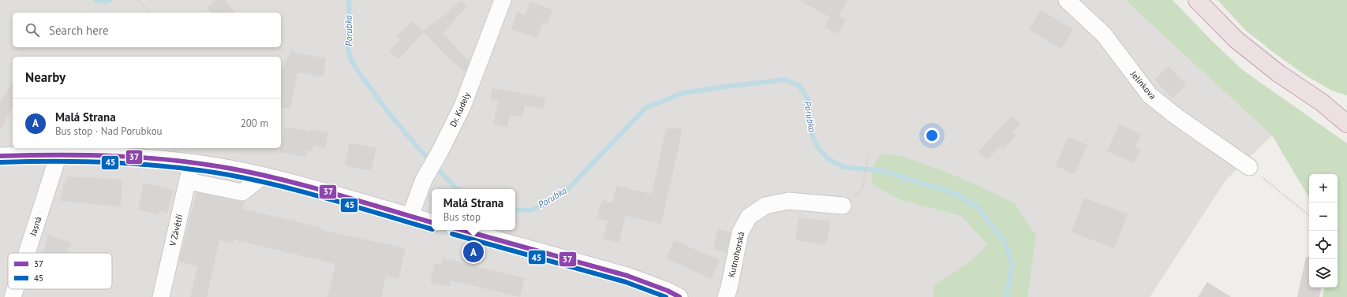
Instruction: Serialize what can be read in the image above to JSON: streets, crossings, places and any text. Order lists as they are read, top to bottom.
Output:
{
  "streets": {
    "street": [
      "Jelínkova",
      "Dr. Kudely",
      "Jasná",
      "V Závětří",
      "Kutnohorská"
    ]
  },
  "water": ["Porubka"],
  "lines": ["transit line 37", "transit line 45"],
  "legend": ["37", "45"],
  "page": {
    "search": "Search here",
    "heading": "Nearby",
    "list": [
      {
        "mark": "A",
        "name": "Malá Strana",
        "note": "Bus stop · Nad Porubkou",
        "value": "200 m"
      }
    ],
    "map_buttons": ["+", "−"],
    "popup": ["Malá Strana", "Bus stop"],
    "pins": "A"
  }
}
